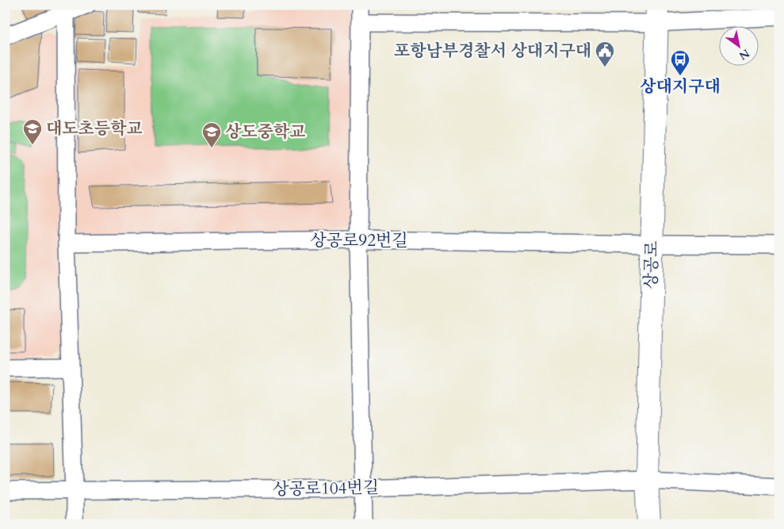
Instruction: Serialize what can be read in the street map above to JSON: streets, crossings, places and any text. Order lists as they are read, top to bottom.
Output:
{
  "streets": {
    "main road": ["상공로"],
    "street": ["상공로92번길", "상공로104번길"]
  },
  "crossings": [
    ["상공로92번길", "상공로"],
    ["상공로", "상공로104번길"]
  ],
  "places": {
    "public building": ["포항남부경찰서 상대지구대"],
    "bus stop": ["상대지구대"],
    "school or university": ["대도초등학교", "상도중학교"]
  },
  "north": "bottom right"
}
